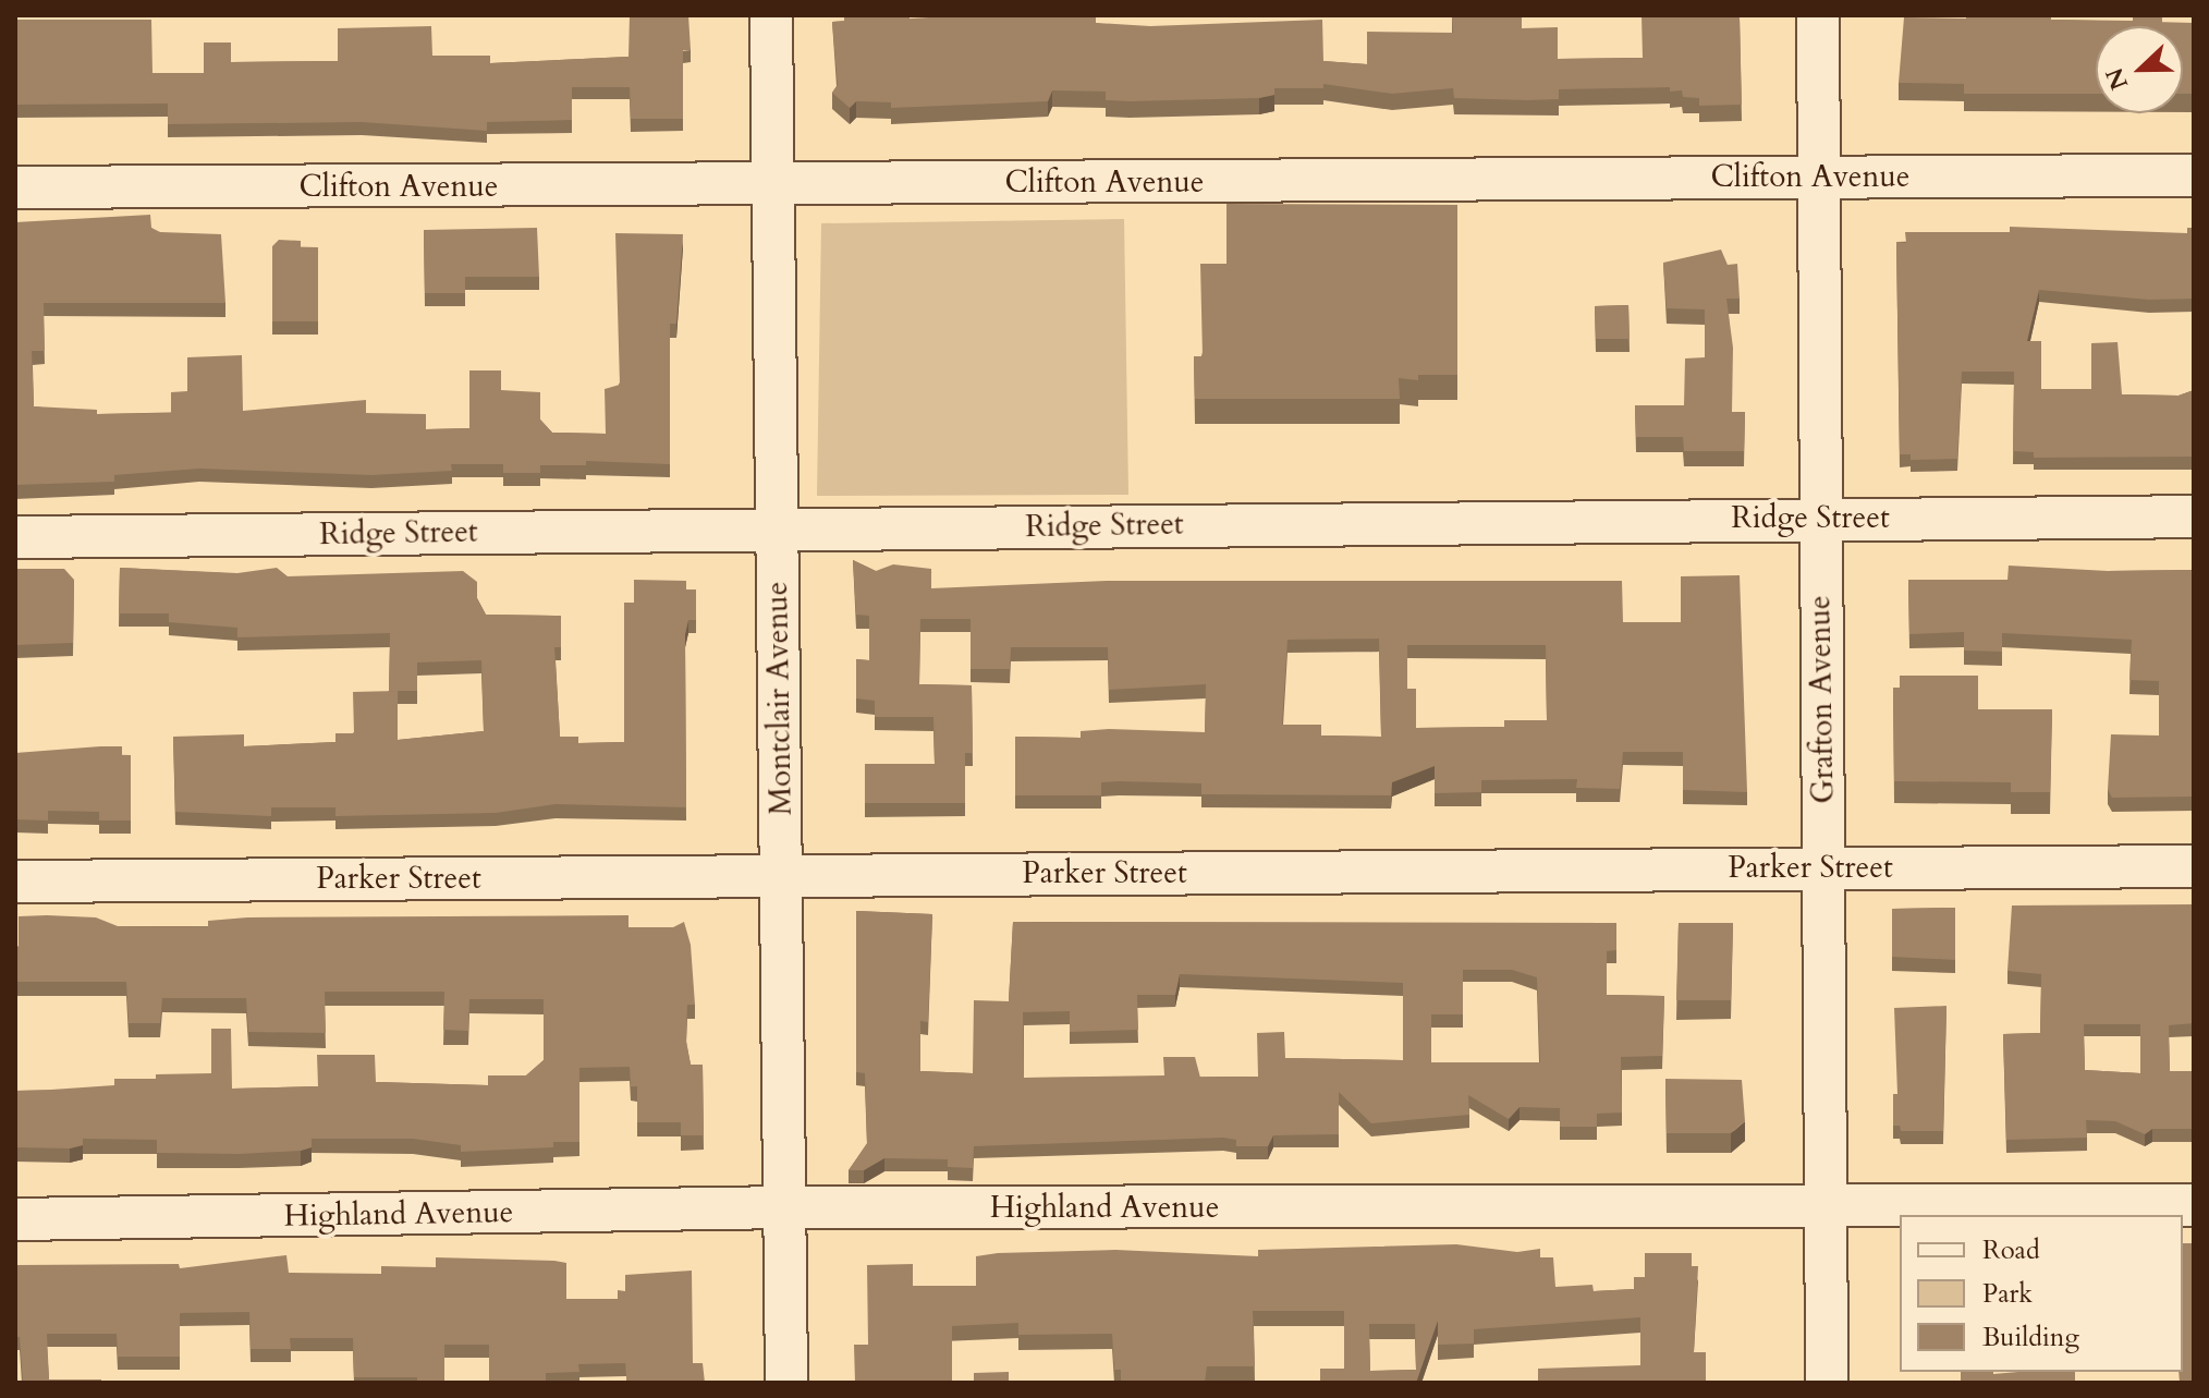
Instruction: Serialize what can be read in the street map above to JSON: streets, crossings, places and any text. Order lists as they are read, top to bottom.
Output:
{
  "streets": {
    "street": [
      "Clifton Avenue",
      "Ridge Street",
      "Montclair Avenue",
      "Grafton Avenue",
      "Parker Street",
      "Highland Avenue"
    ]
  },
  "crossings": [
    ["Clifton Avenue", "Montclair Avenue"],
    ["Clifton Avenue", "Grafton Avenue"],
    ["Ridge Street", "Montclair Avenue"],
    ["Ridge Street", "Grafton Avenue"],
    ["Montclair Avenue", "Parker Street"],
    ["Montclair Avenue", "Highland Avenue"],
    ["Grafton Avenue", "Parker Street"],
    ["Grafton Avenue", "Highland Avenue"]
  ],
  "legend": ["Road", "Park", "Building"],
  "north": "left"
}
